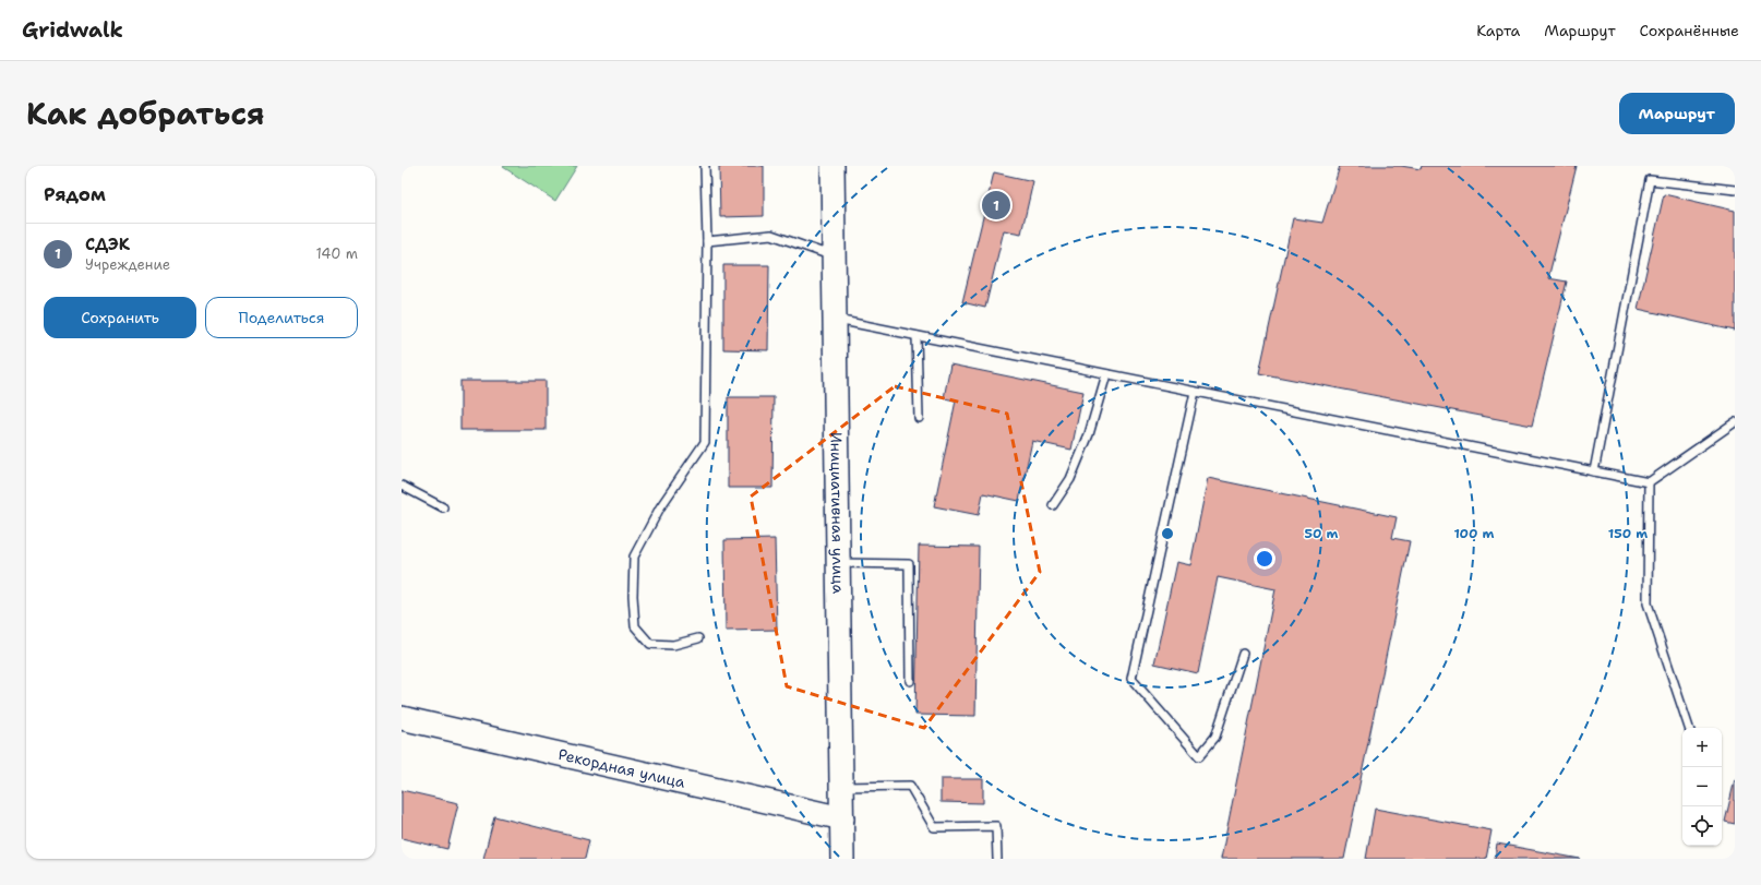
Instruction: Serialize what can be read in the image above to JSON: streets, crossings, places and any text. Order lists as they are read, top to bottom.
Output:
{
  "streets": {
    "main road": ["Инициативная улица", "Рекордная улица"]
  },
  "crossings": [
    ["Инициативная улица", "Рекордная улица"]
  ],
  "page": {
    "header": "Gridwalk",
    "nav": ["Карта", "Маршрут", "Сохранённые"],
    "title": "Как добраться",
    "buttons": [
      "Маршрут",
      ["Сохранить", "Поделиться"]
    ],
    "heading": "Рядом",
    "pins": "1",
    "list": [
      {
        "mark": "1",
        "name": "СДЭК",
        "note": "Учреждение",
        "value": "140 m"
      }
    ],
    "map_buttons": ["+", "−"]
  },
  "rings": ["50 m", "100 m", "150 m"]
}
